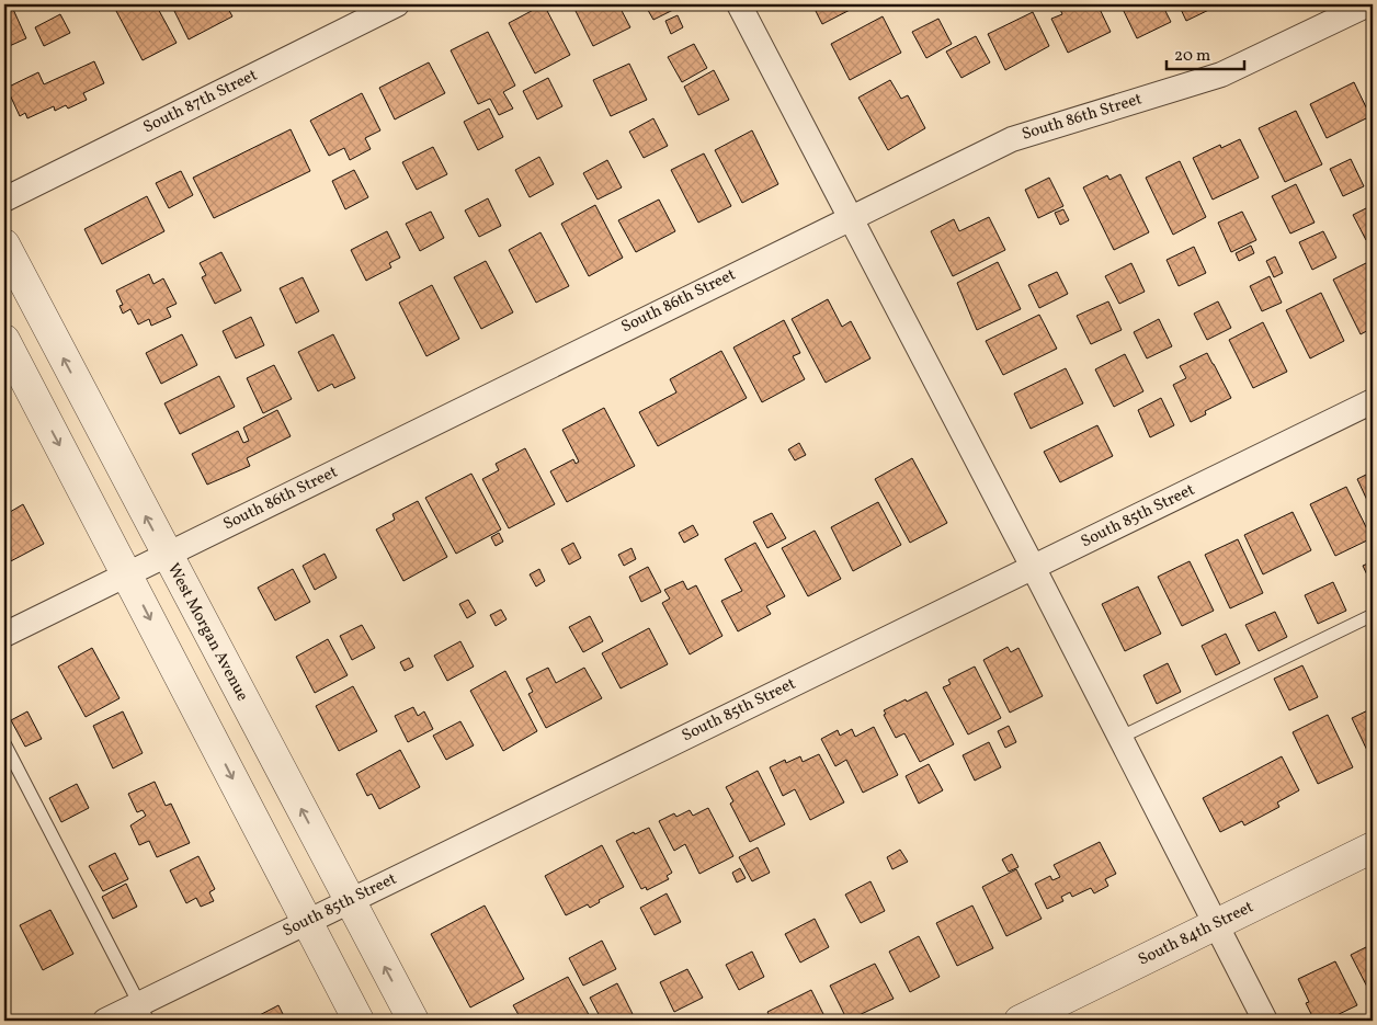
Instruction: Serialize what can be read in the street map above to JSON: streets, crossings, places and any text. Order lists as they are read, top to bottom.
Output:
{
  "streets": {
    "street": [
      "South 87th Street",
      "South 86th Street",
      "South 85th Street",
      "West Morgan Avenue",
      "South 84th Street"
    ]
  },
  "crossings": [
    ["South 86th Street", "West Morgan Avenue"],
    ["South 85th Street", "West Morgan Avenue"]
  ],
  "scale_bar": "20 m"
}
